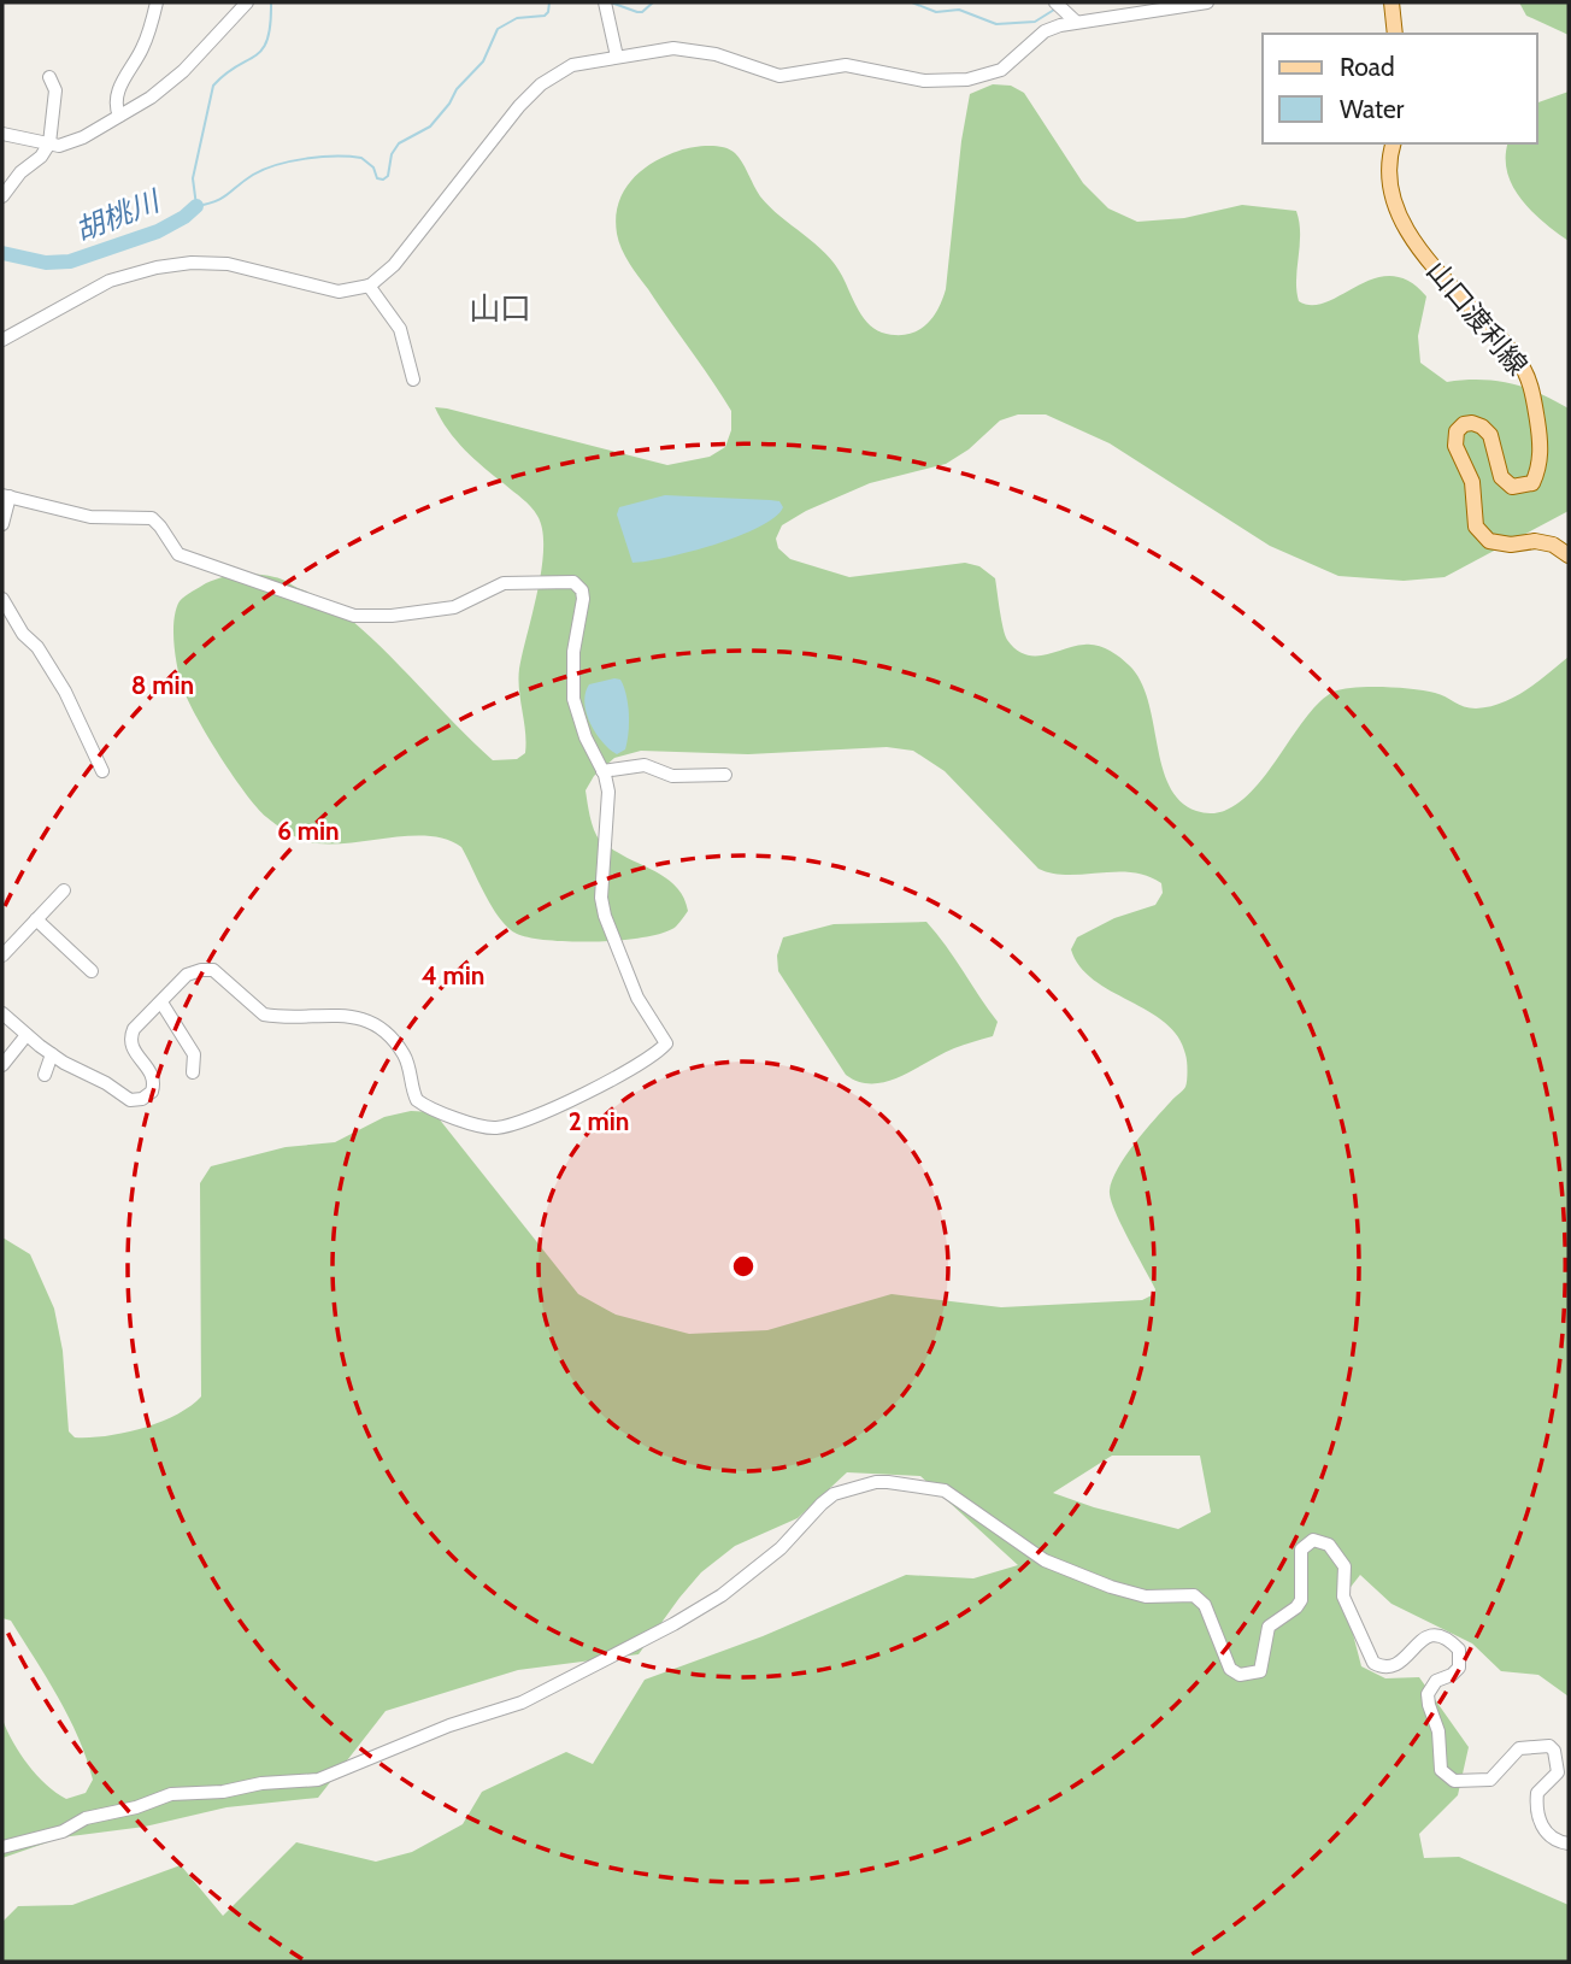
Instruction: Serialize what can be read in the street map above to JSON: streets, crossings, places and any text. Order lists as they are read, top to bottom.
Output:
{
  "streets": {
    "main road": ["山口渡利線"]
  },
  "districts": ["山口"],
  "water": ["胡桃川"],
  "legend": ["Road", "Water"],
  "rings": [
    "8 min",
    "6 min",
    "4 min",
    "2 min"
  ]
}
